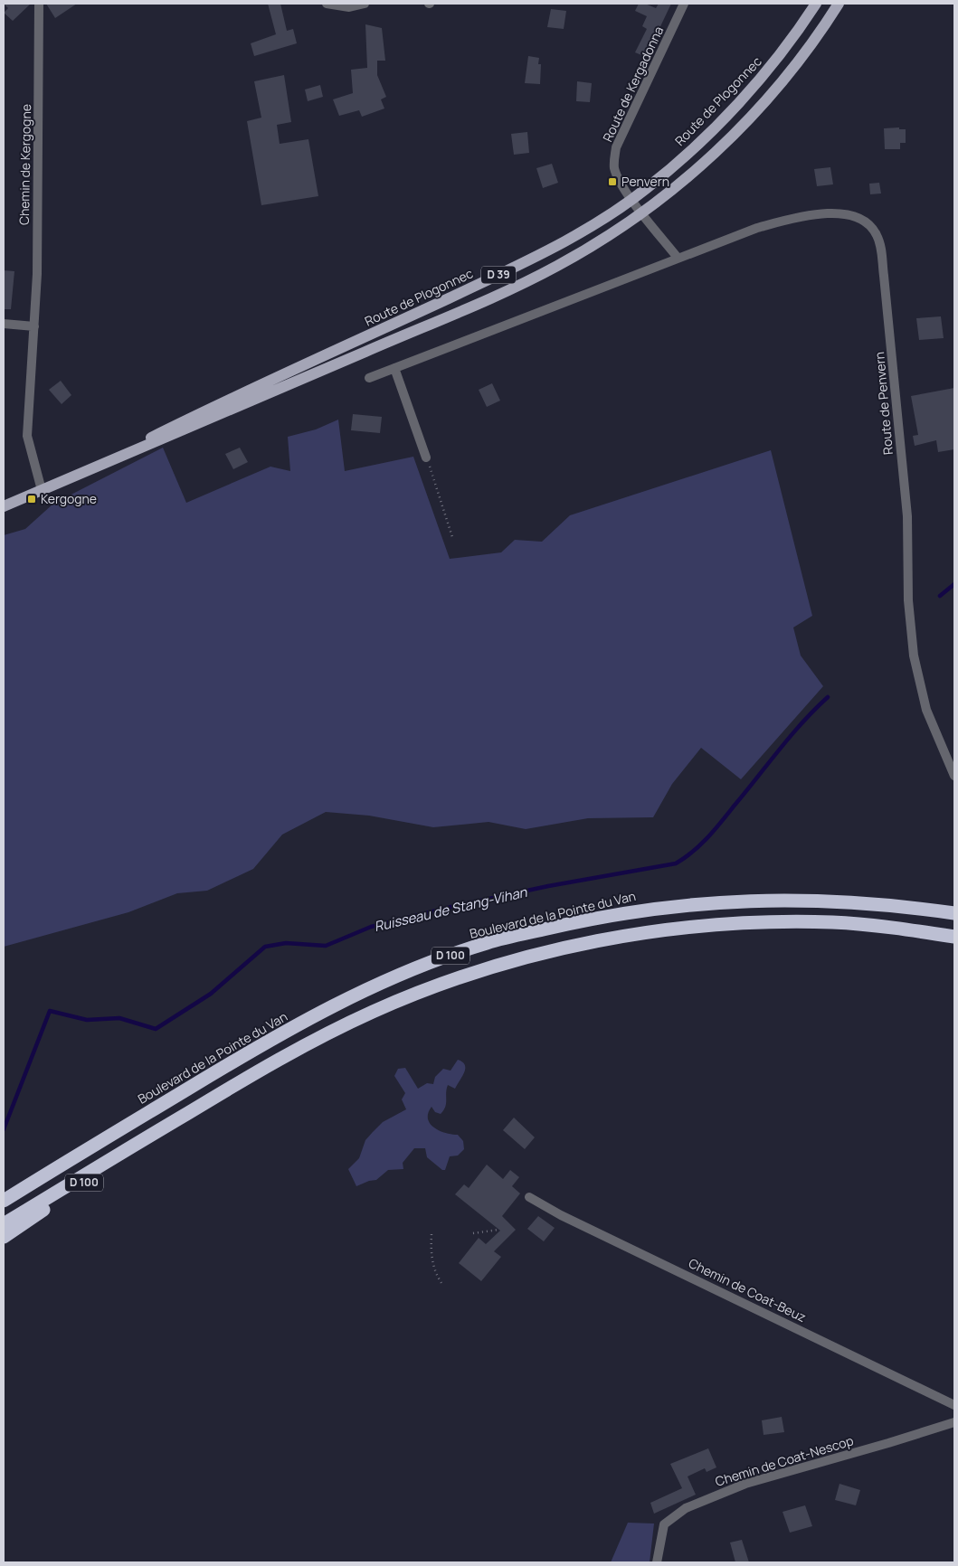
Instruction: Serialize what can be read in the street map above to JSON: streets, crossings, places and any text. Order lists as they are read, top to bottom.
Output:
{
  "streets": {
    "highway": ["Boulevard de la Pointe du Van", "D 100"],
    "main road": ["Route de Plogonnec", "D 39"],
    "street": [
      "Route de Kergadonna",
      "Chemin de Kergogne",
      "Route de Penvern",
      "Chemin de Coat-Beuz",
      "Chemin de Coat-Nescop"
    ]
  },
  "crossings": [
    ["Route de Kergadonna", "Route de Plogonnec"],
    ["Route de Plogonnec", "Chemin de Kergogne"]
  ],
  "water": ["Ruisseau de Stang-Vihan"],
  "places": {
    "transit": ["Penvern", "Kergogne"]
  }
}
